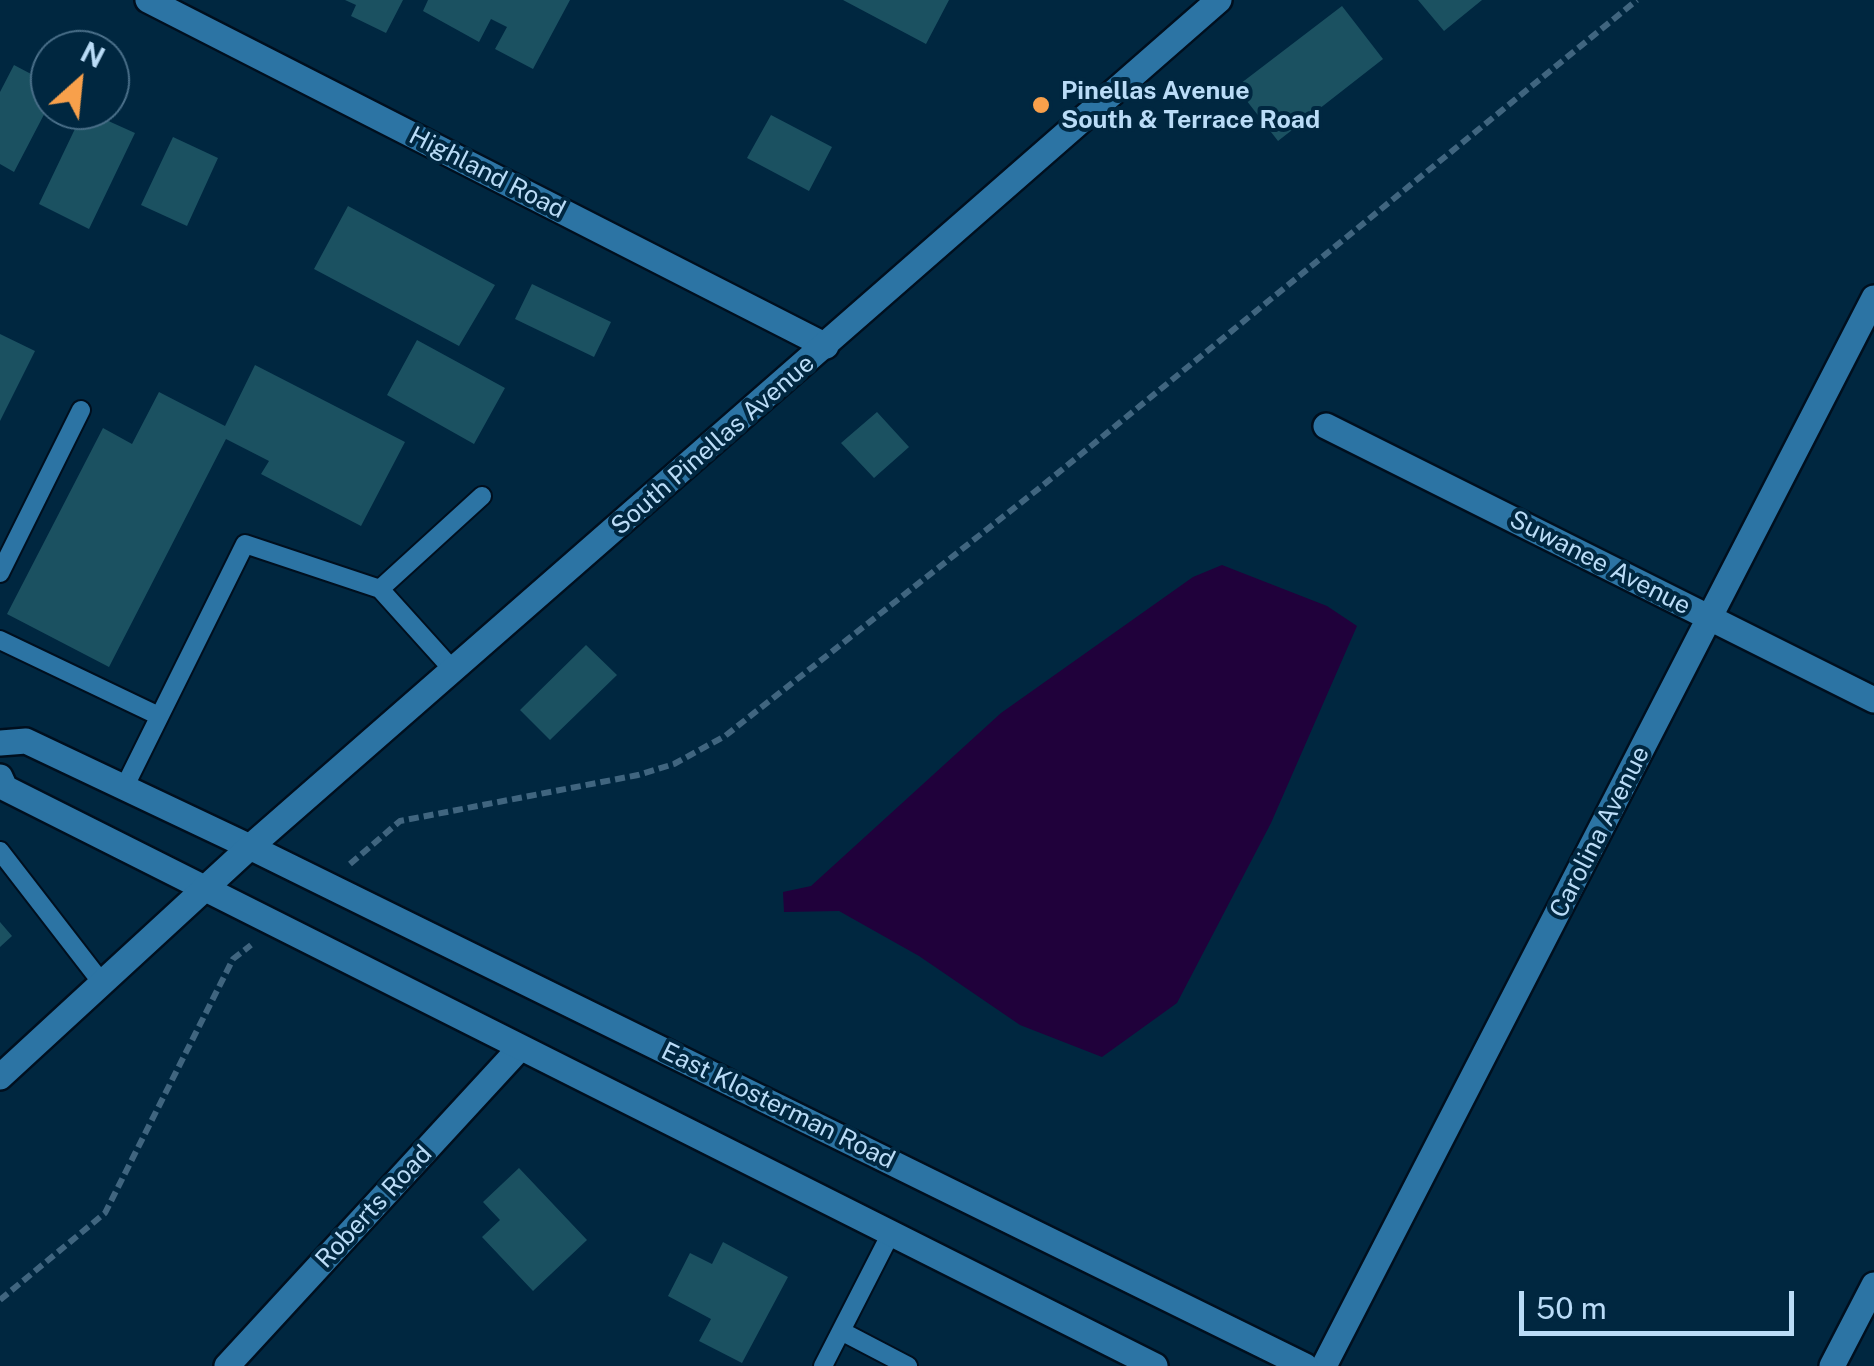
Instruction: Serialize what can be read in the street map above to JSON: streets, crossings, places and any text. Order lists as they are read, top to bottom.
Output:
{
  "streets": {
    "main road": [
      "Highland Road",
      "South Pinellas Avenue",
      "Suwanee Avenue",
      "Carolina Avenue",
      "East Klosterman Road",
      "Roberts Road"
    ]
  },
  "crossings": [
    ["Highland Road", "South Pinellas Avenue"],
    ["South Pinellas Avenue", "East Klosterman Road"],
    ["Suwanee Avenue", "Carolina Avenue"]
  ],
  "places": ["Pinellas Avenue South & Terrace Road"],
  "scale_bar": "50 m",
  "north": "top right"
}
